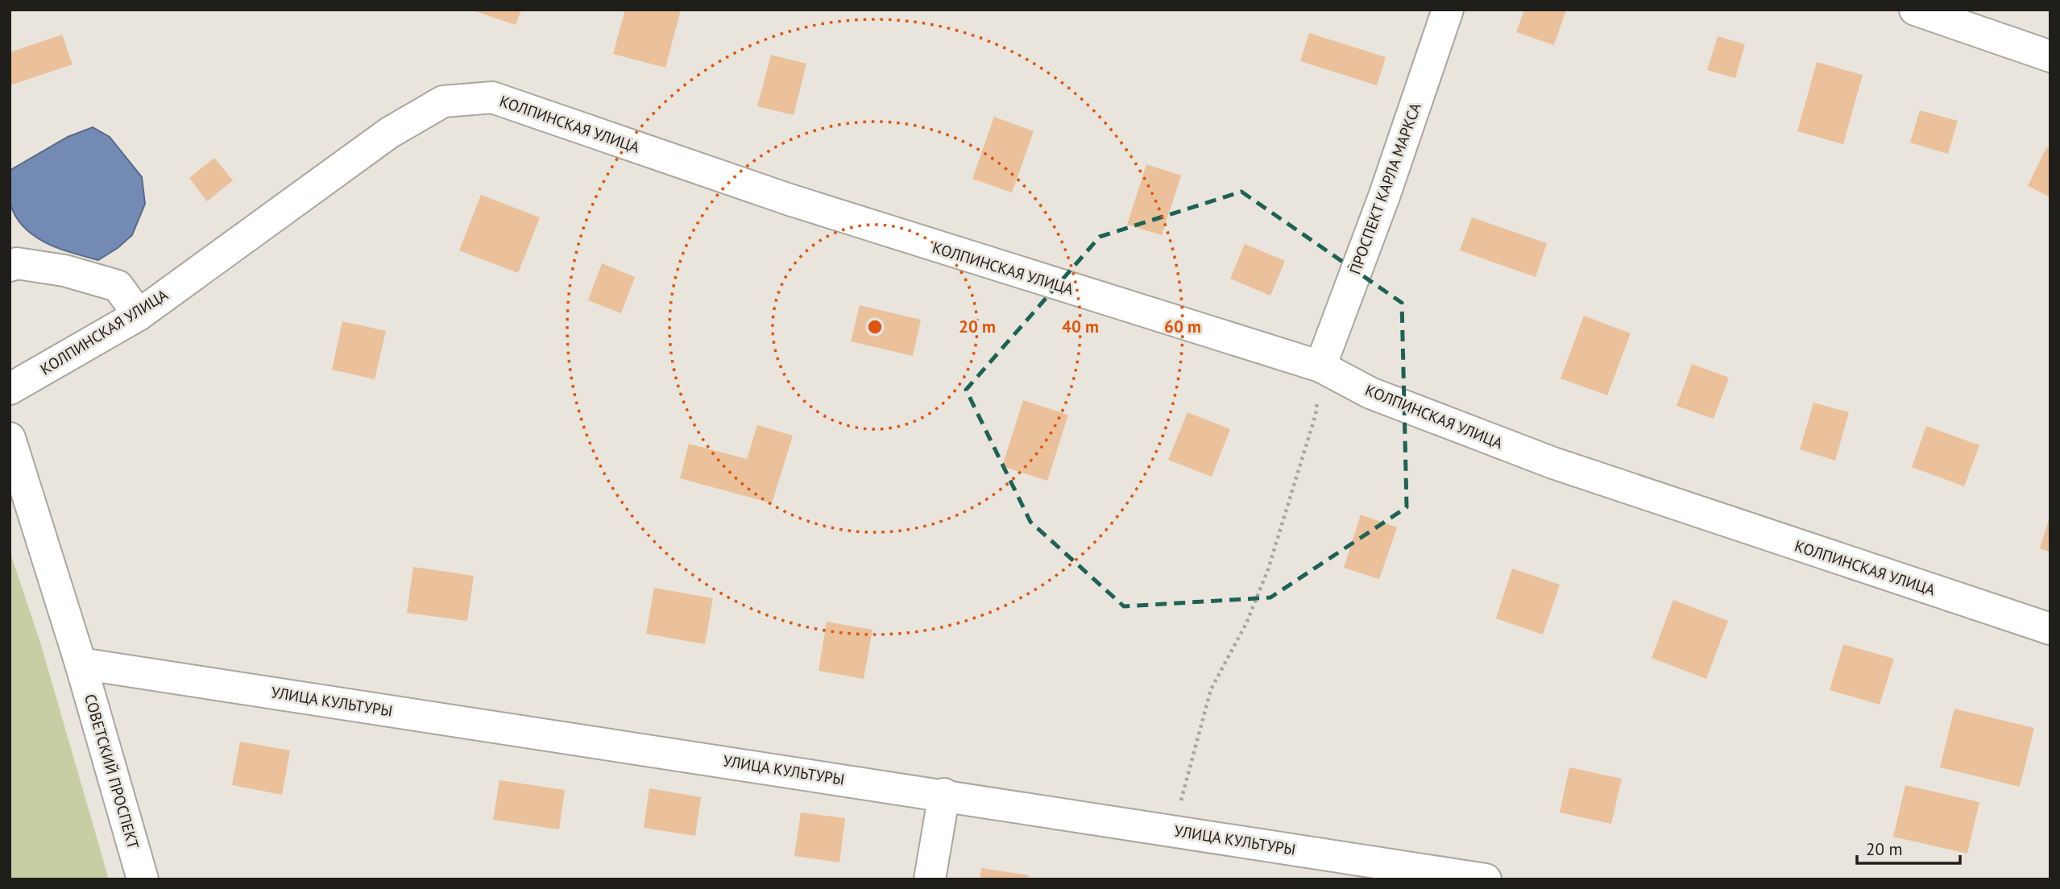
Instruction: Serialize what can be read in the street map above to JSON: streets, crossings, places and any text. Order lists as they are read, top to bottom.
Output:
{
  "streets": {
    "street": [
      "КОЛПИНСКАЯ УЛИЦА",
      "ПРОСПЕКТ КАРЛА МАРКСА",
      "УЛИЦА КУЛЬТУРЫ",
      "СОВЕТСКИЙ ПРОСПЕКТ"
    ]
  },
  "crossings": [
    ["КОЛПИНСКАЯ УЛИЦА", "ПРОСПЕКТ КАРЛА МАРКСА"],
    ["УЛИЦА КУЛЬТУРЫ", "СОВЕТСКИЙ ПРОСПЕКТ"]
  ],
  "scale_bar": "20 m",
  "rings": ["20 m", "40 m", "60 m"]
}
